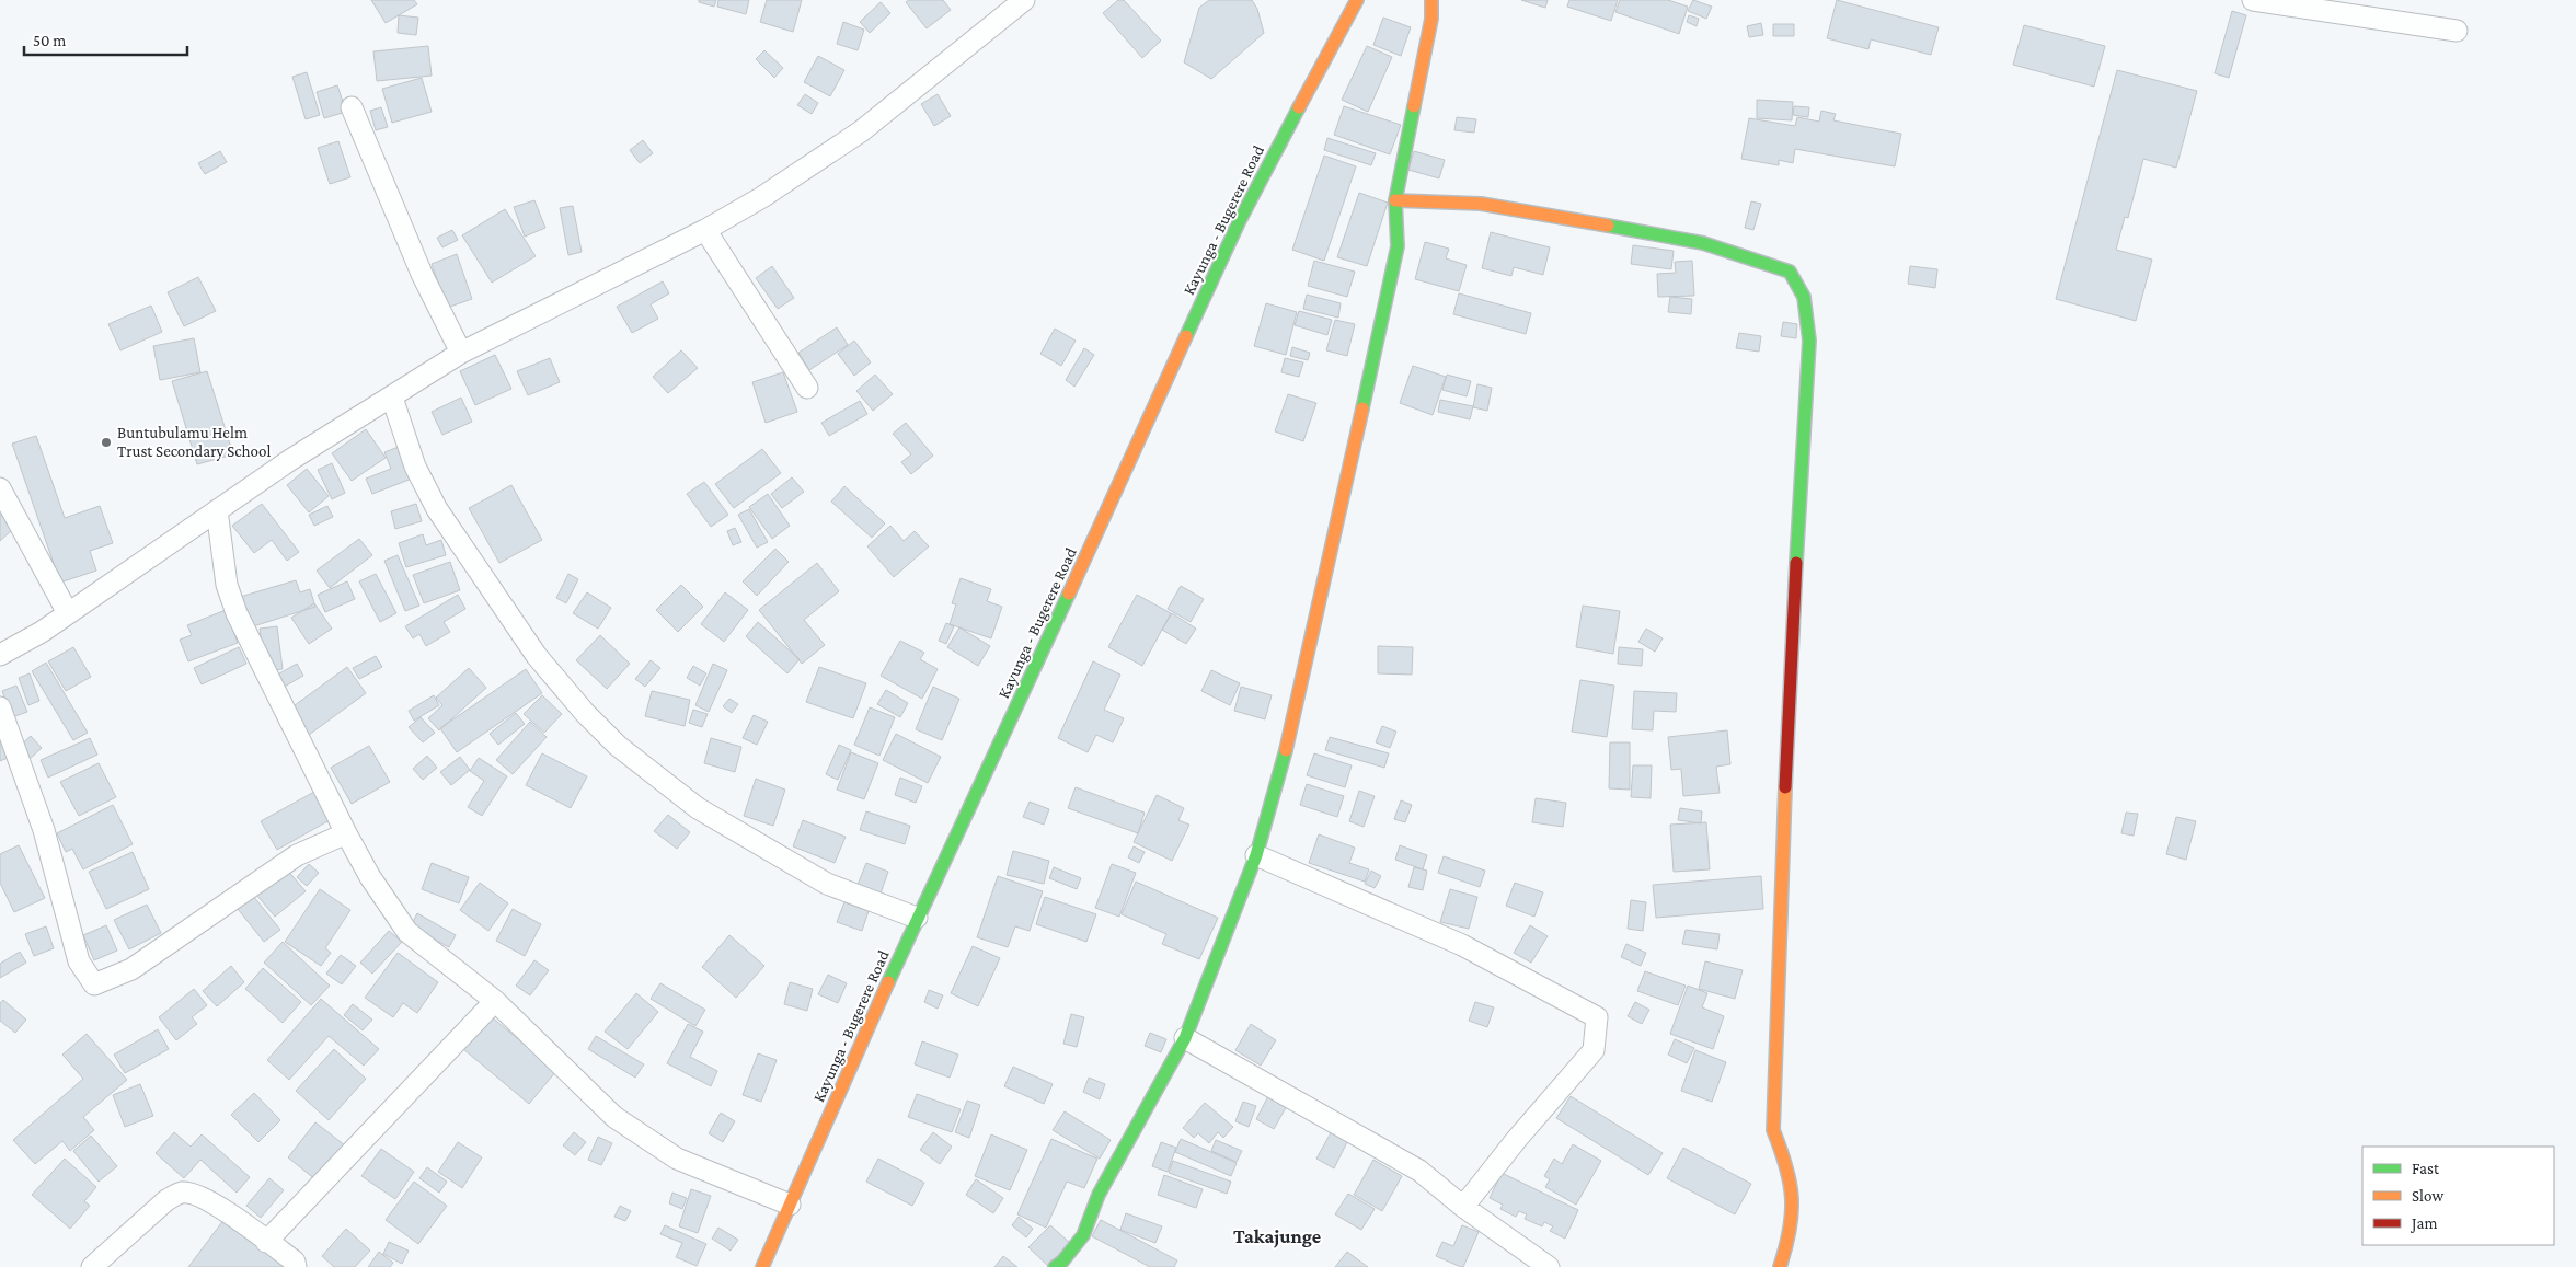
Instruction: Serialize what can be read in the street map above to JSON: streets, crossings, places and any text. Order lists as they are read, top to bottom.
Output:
{
  "streets": {
    "street": ["Kayunga - Bugerere Road"]
  },
  "districts": ["Takajunge"],
  "places": ["Buntubulamu Helm Trust Secondary School"],
  "legend": ["Fast", "Slow", "Jam"],
  "scale_bar": "50 m"
}
